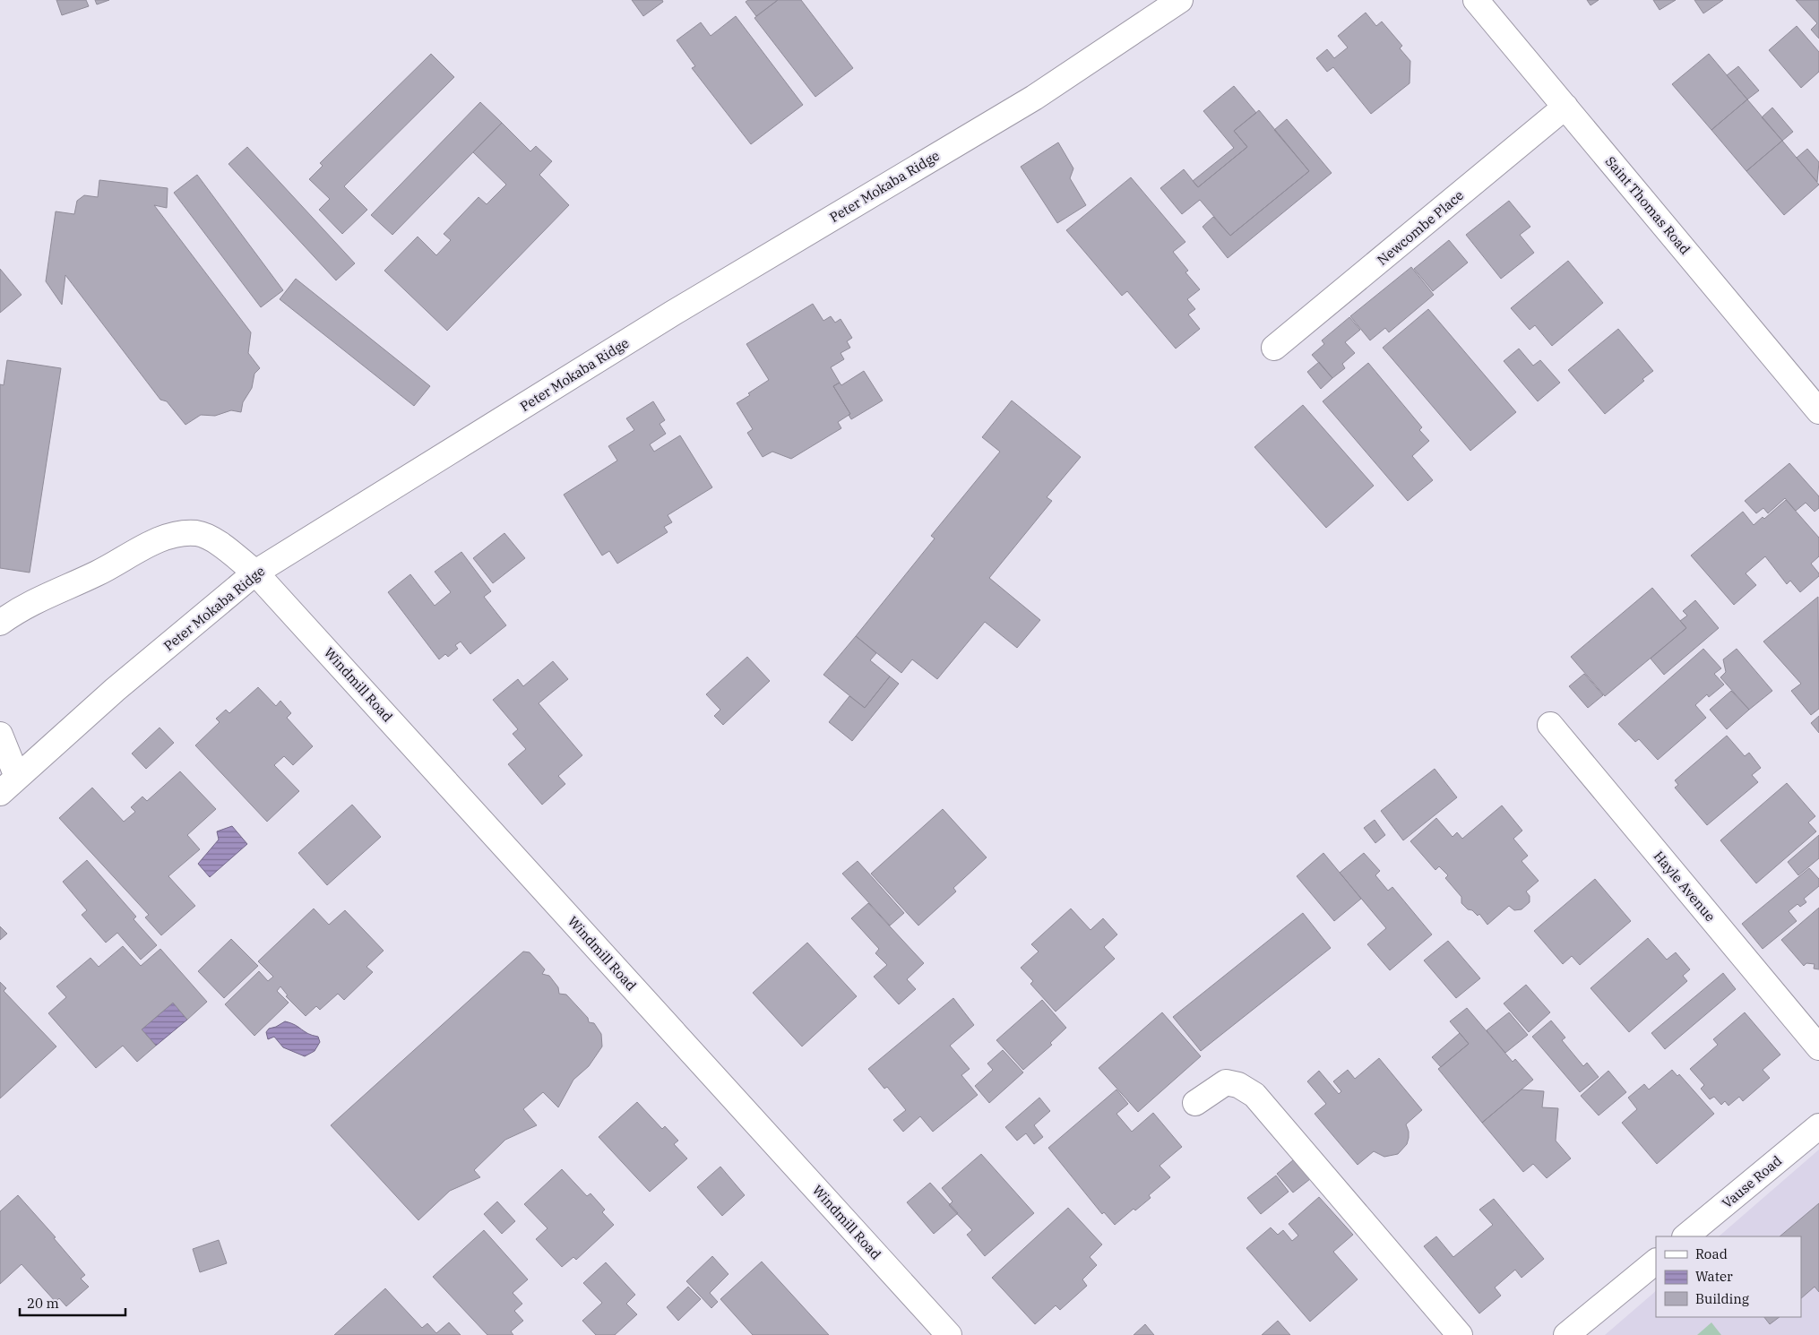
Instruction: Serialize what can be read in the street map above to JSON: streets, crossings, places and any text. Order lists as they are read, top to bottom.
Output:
{
  "streets": {
    "street": [
      "Peter Mokaba Ridge",
      "Saint Thomas Road",
      "Newcombe Place",
      "Windmill Road",
      "Hayle Avenue",
      "Vause Road"
    ]
  },
  "crossings": [
    ["Peter Mokaba Ridge", "Windmill Road"],
    ["Saint Thomas Road", "Newcombe Place"]
  ],
  "legend": ["Road", "Water", "Building"],
  "scale_bar": "20 m"
}
